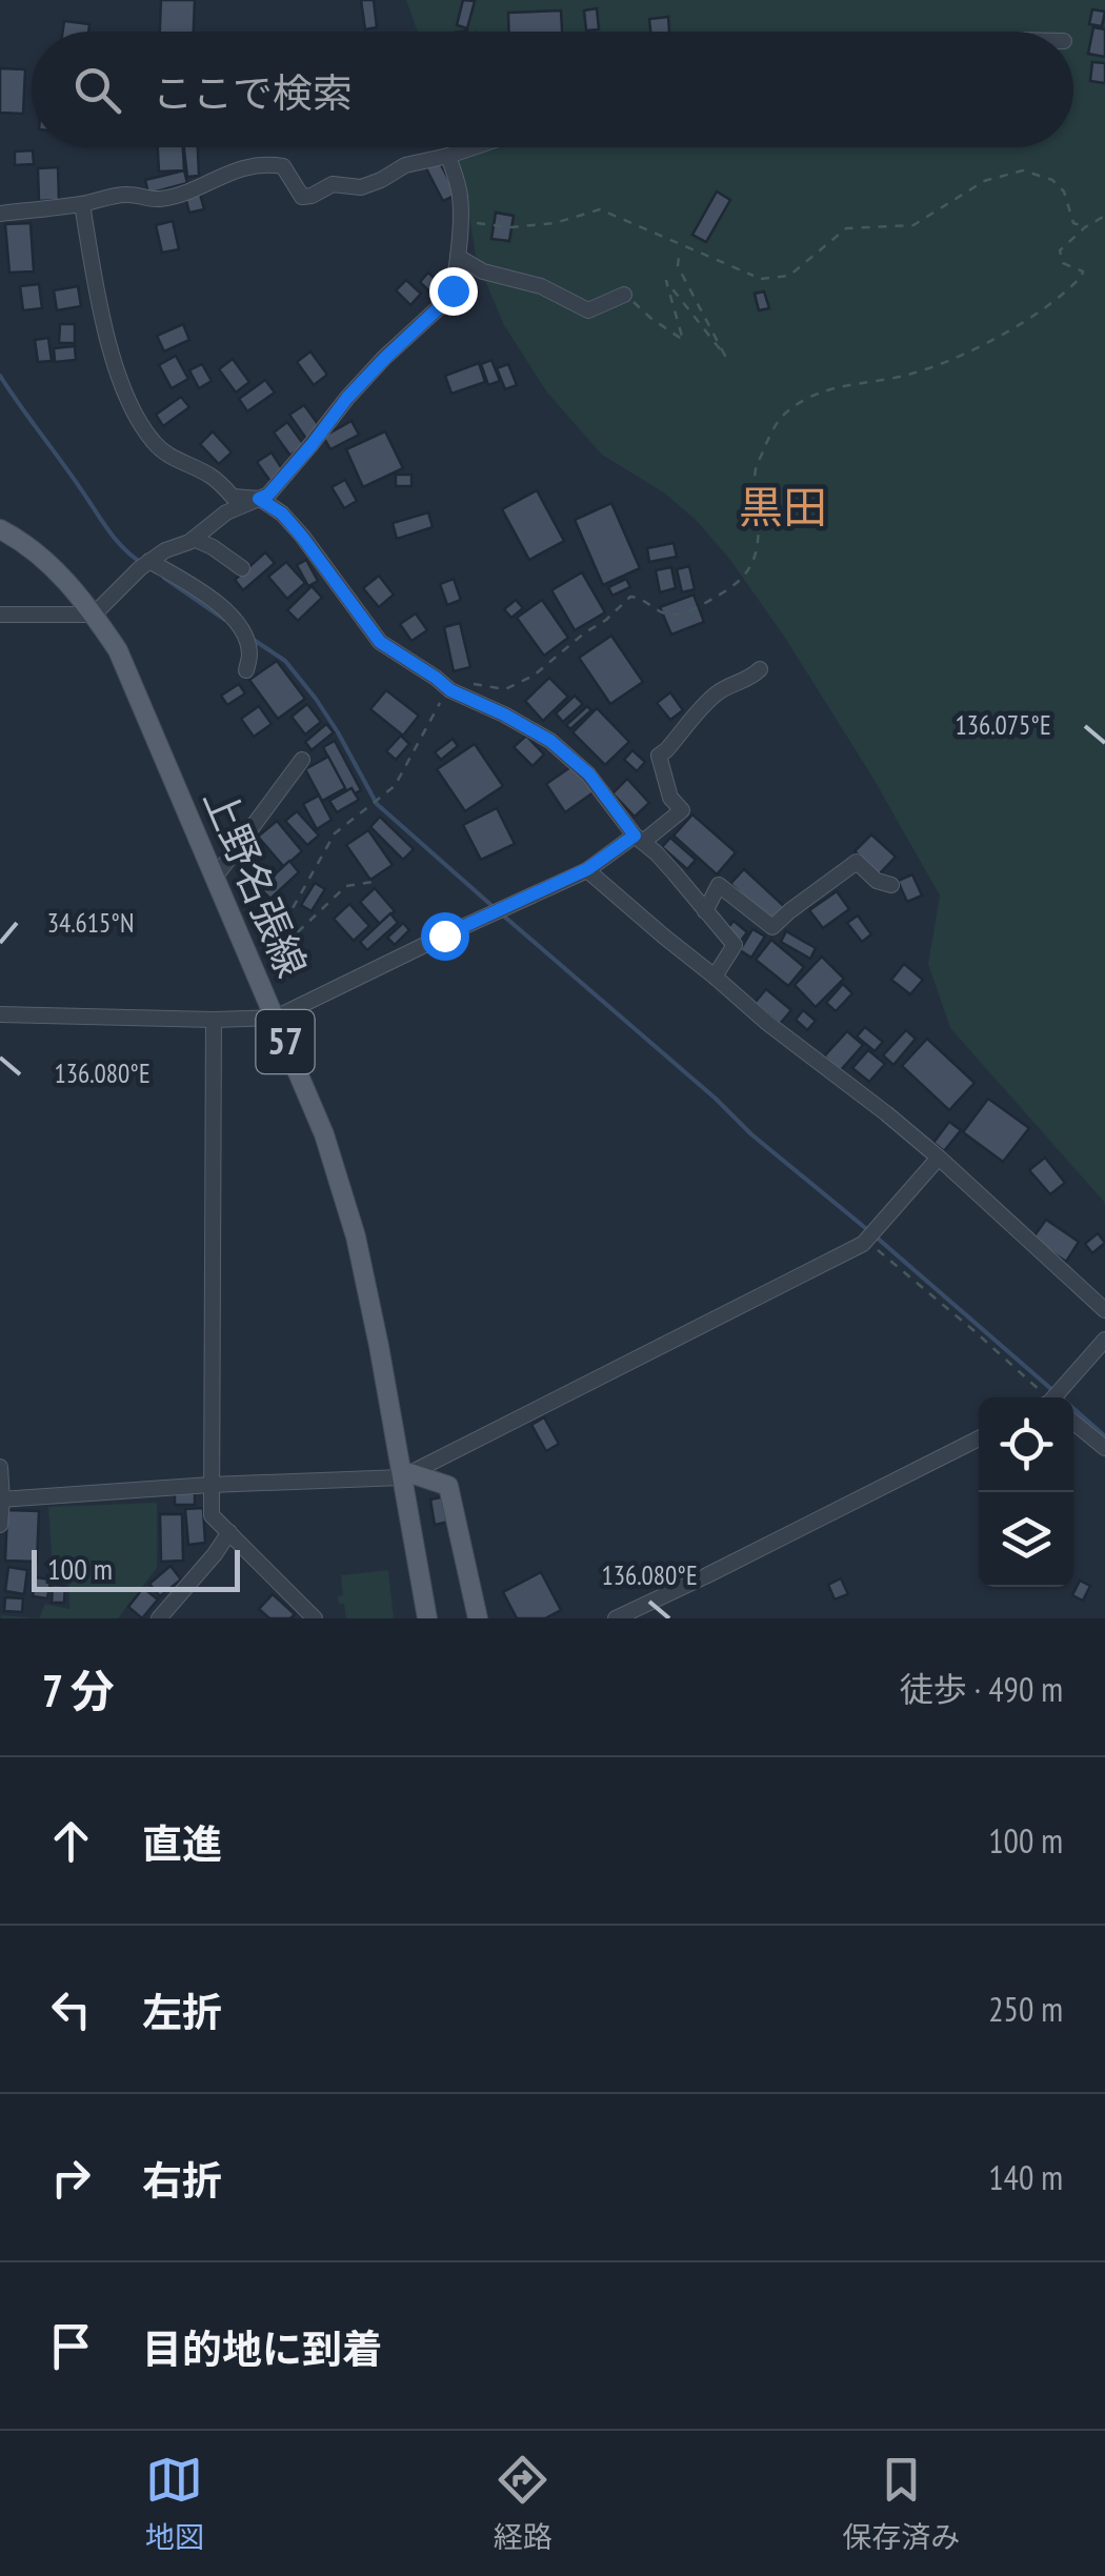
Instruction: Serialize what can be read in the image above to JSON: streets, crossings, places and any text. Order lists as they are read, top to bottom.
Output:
{
  "streets": {
    "main road": ["上野名張線", "57"]
  },
  "districts": ["黒田"],
  "scale_bar": "100 m",
  "page": {
    "search": "ここで検索",
    "scale": "100 m",
    "heading": ["7 分", "徒歩 · 490 m"],
    "list": [
      ["直進", "100 m"],
      ["左折", "250 m"],
      ["右折", "140 m"],
      "目的地に到着"
    ],
    "nav": ["地図", "経路", "保存済み"]
  },
  "coordinates": ["136.075°E", "34.615°N", "136.080°E"]
}
